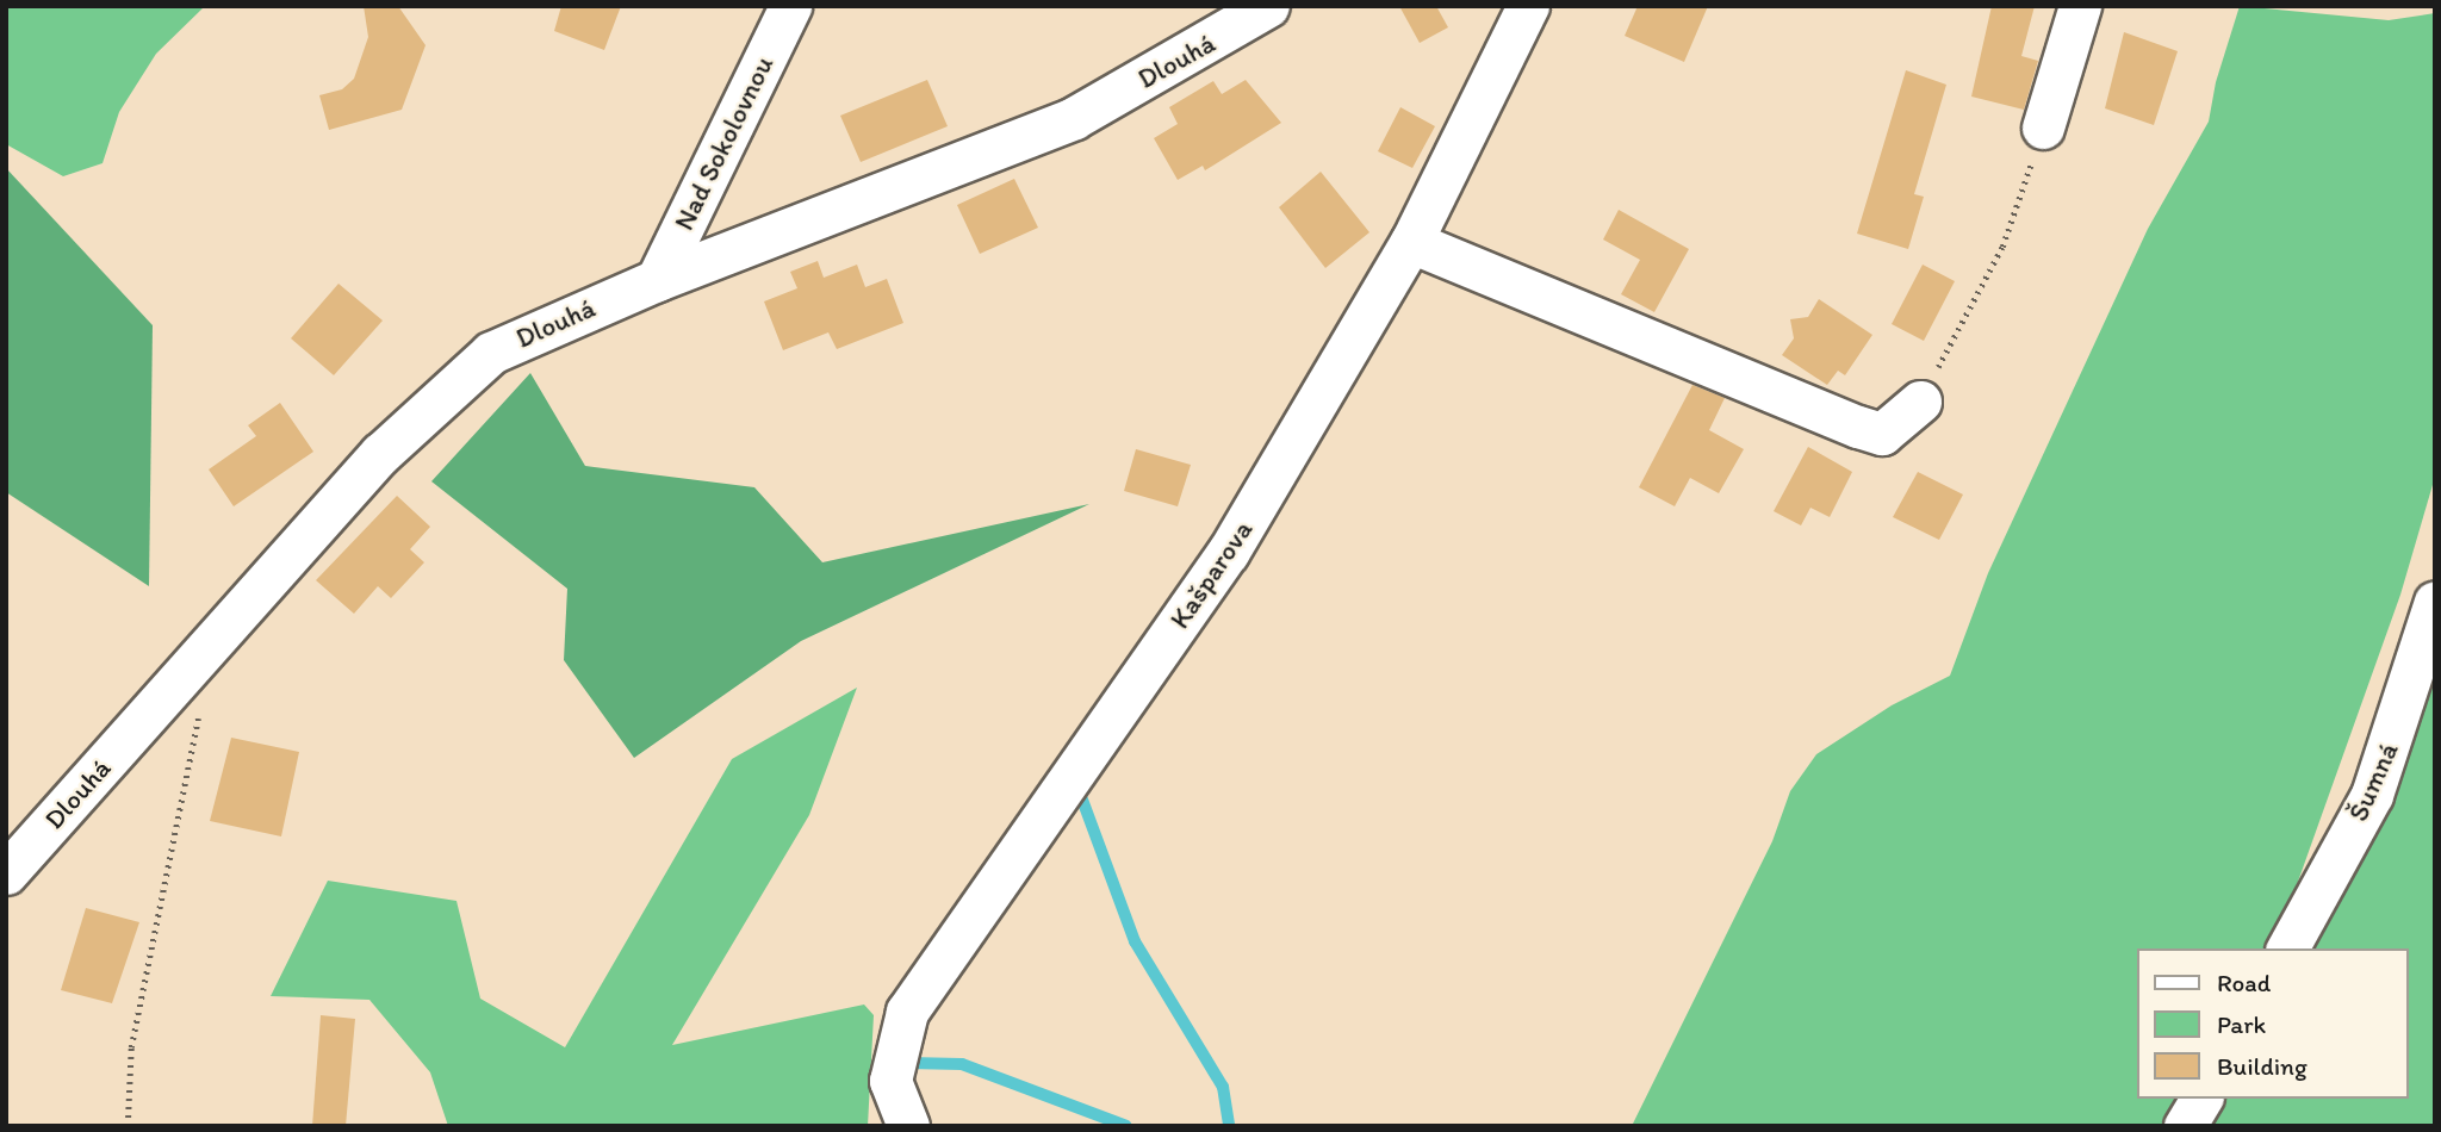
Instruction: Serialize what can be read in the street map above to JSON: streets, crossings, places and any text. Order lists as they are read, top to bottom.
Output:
{
  "streets": {
    "street": [
      "Dlouhá",
      "Nad Sokolovnou",
      "Kašparova",
      "Šumná"
    ]
  },
  "crossings": [
    ["Dlouhá", "Nad Sokolovnou"]
  ],
  "legend": ["Road", "Park", "Building"]
}
